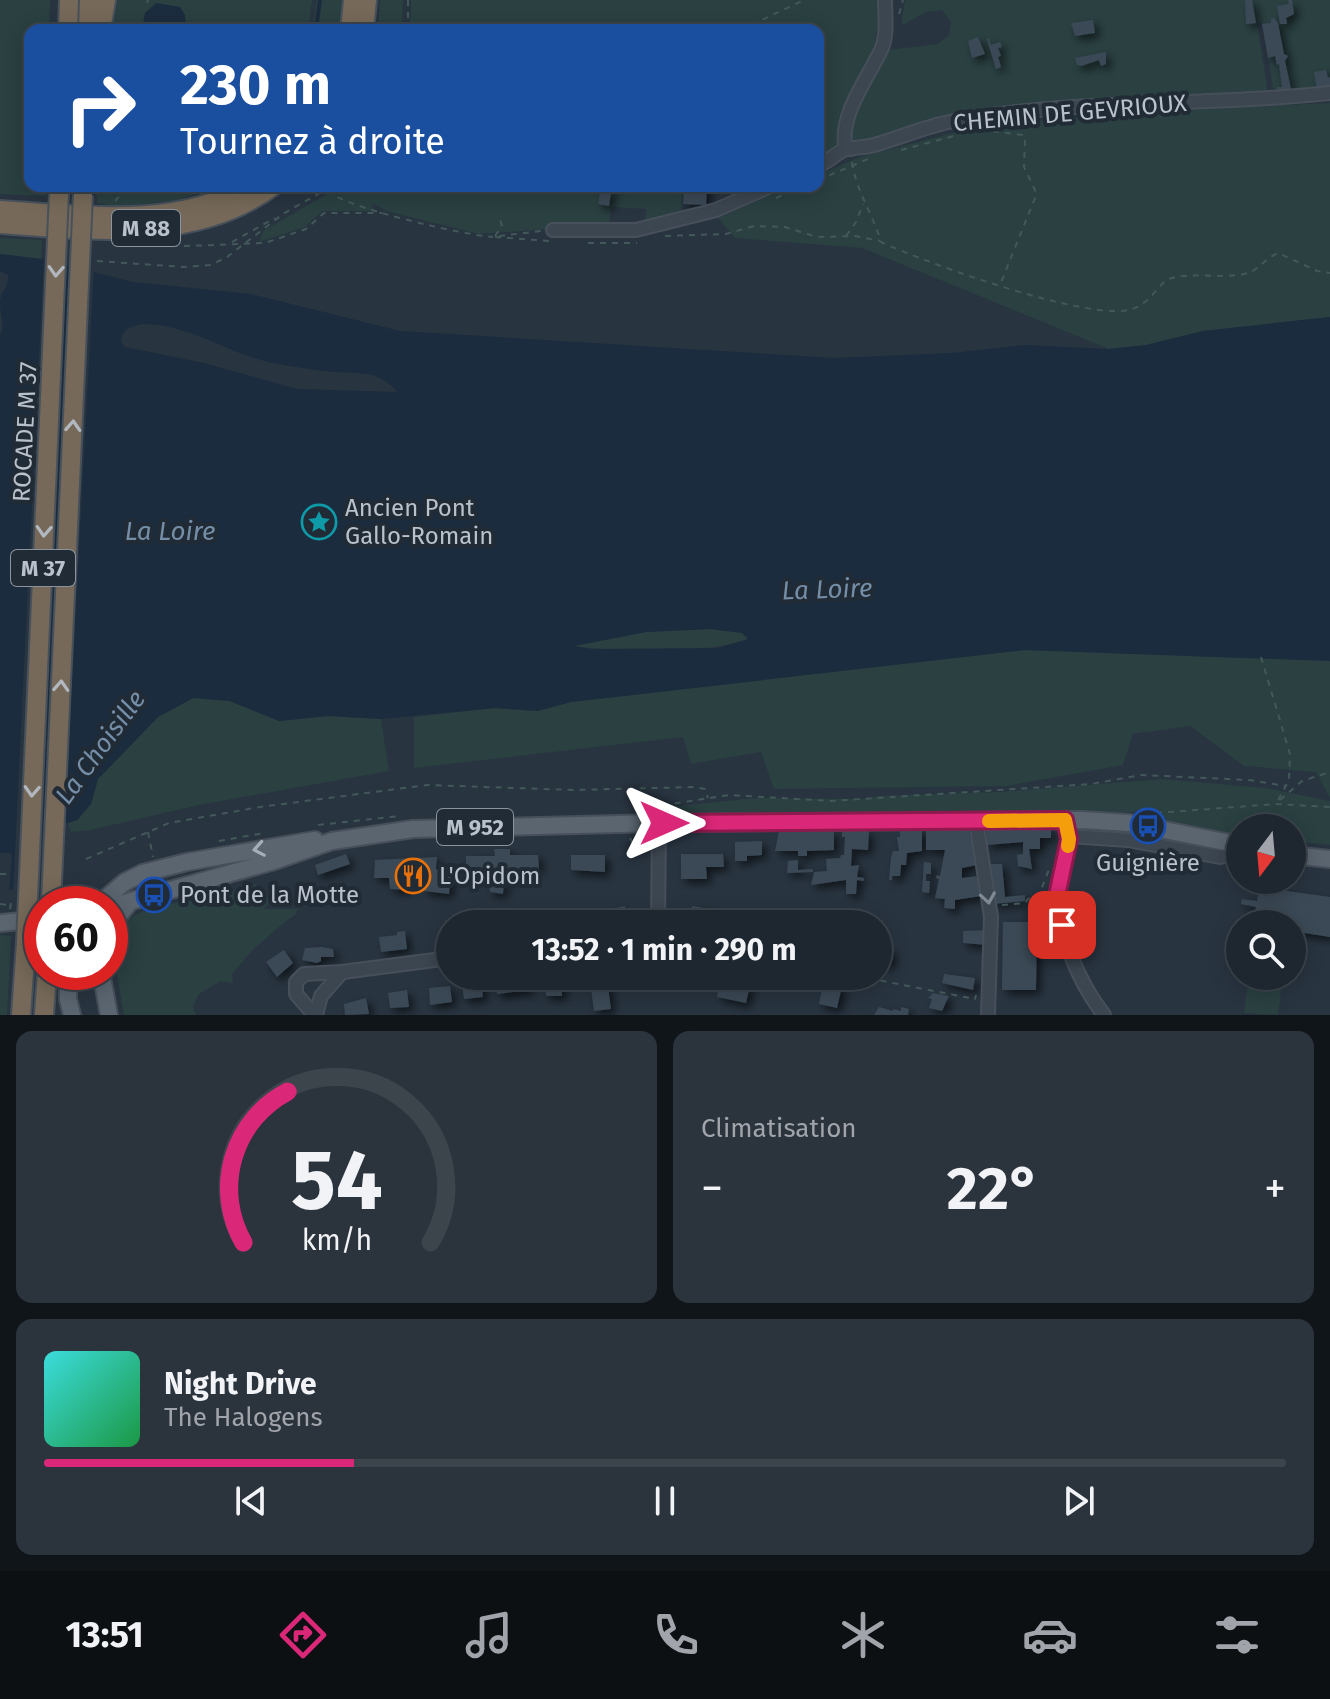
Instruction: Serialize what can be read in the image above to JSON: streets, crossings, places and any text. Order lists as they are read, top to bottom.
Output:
{
  "streets": {
    "highway": ["M 88", "ROCADE M 37", "M 37"],
    "main road": ["M 952"],
    "street": ["CHEMIN DE GEVRIOUX"]
  },
  "water": ["La Loire", "La Choisille"],
  "places": {
    "place": ["Ancien Pont Gallo-Romain"],
    "bus stop": ["Guignière", "Pont de la Motte"],
    "restaurant": ["L'Opidom"]
  },
  "north": "bottom",
  "page": {
    "turn": ["230 m", "Tournez à droite"],
    "limit": "60",
    "trip": "13:52 · 1 min · 290 m",
    "tile": "Climatisation",
    "heat": ["−", "22°", "+"],
    "song": ["Night Drive", "The Halogens"],
    "tabs": "13:51",
    "gauge": ["54", "km/h"]
  }
}
